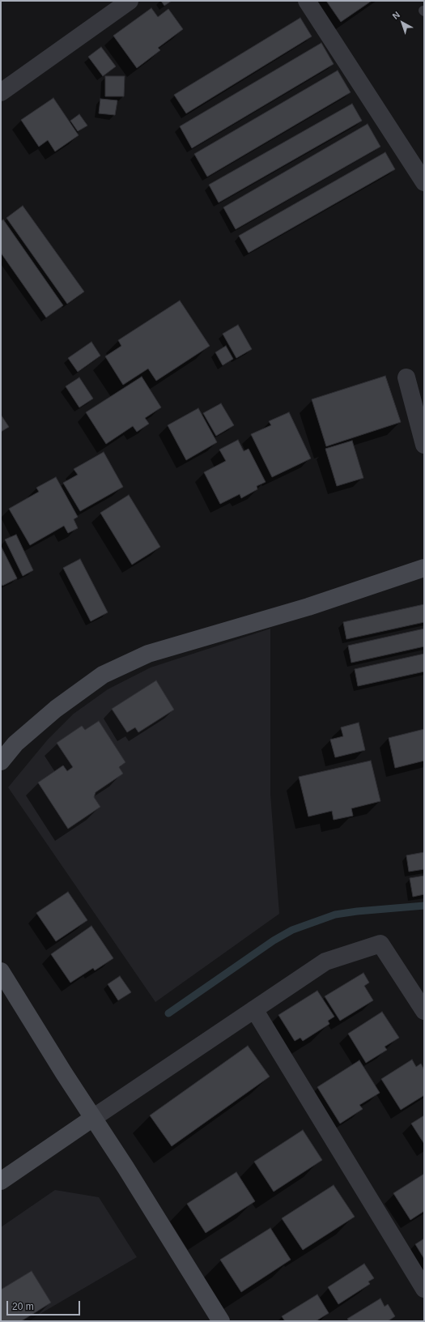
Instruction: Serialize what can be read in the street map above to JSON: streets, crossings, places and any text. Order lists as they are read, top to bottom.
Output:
{
  "scale_bar": "20 m",
  "north": "top left"
}
